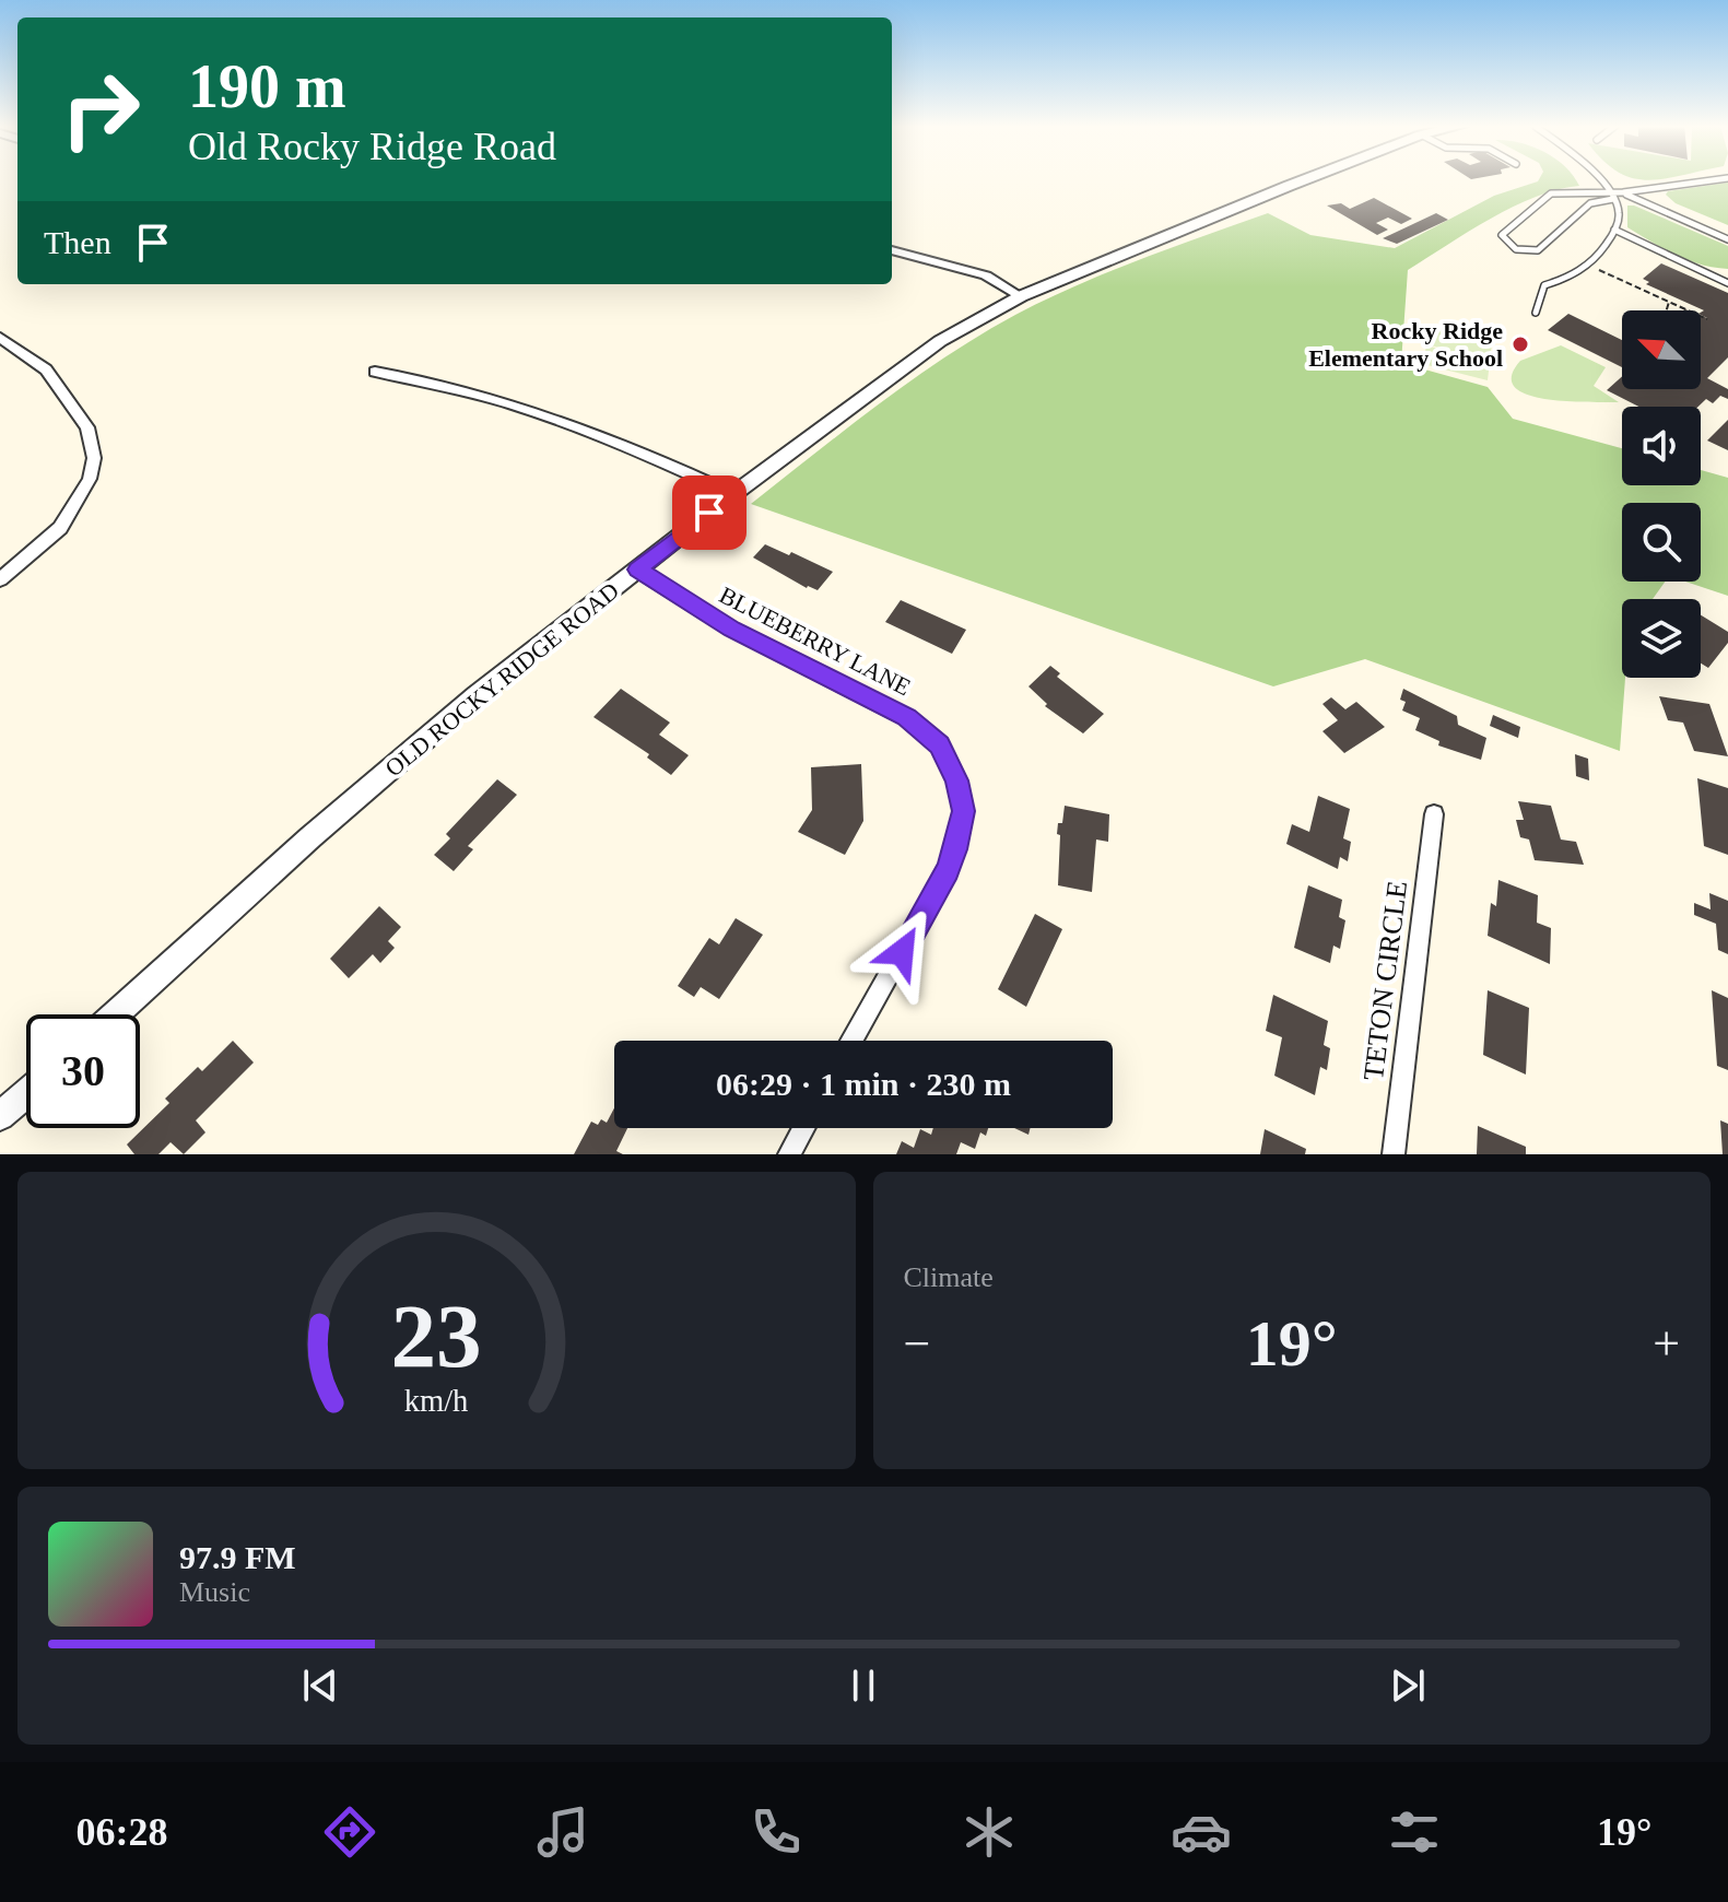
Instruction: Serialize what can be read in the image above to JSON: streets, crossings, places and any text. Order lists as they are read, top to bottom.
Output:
{
  "streets": {
    "street": ["BLUEBERRY LANE", "OLD ROCKY RIDGE ROAD", "TETON CIRCLE"]
  },
  "crossings": [
    ["BLUEBERRY LANE", "OLD ROCKY RIDGE ROAD"]
  ],
  "places": ["Rocky Ridge Elementary School"],
  "north": "top left",
  "page": {
    "turn": ["190 m", "Old Rocky Ridge Road"],
    "then": "Then",
    "limit": "30",
    "trip": "06:29 · 1 min · 230 m",
    "tile": "Climate",
    "heat": ["−", "19°", "+"],
    "song": ["97.9 FM", "Music"],
    "tabs": ["06:28", "19°"],
    "gauge": ["23", "km/h"]
  }
}
